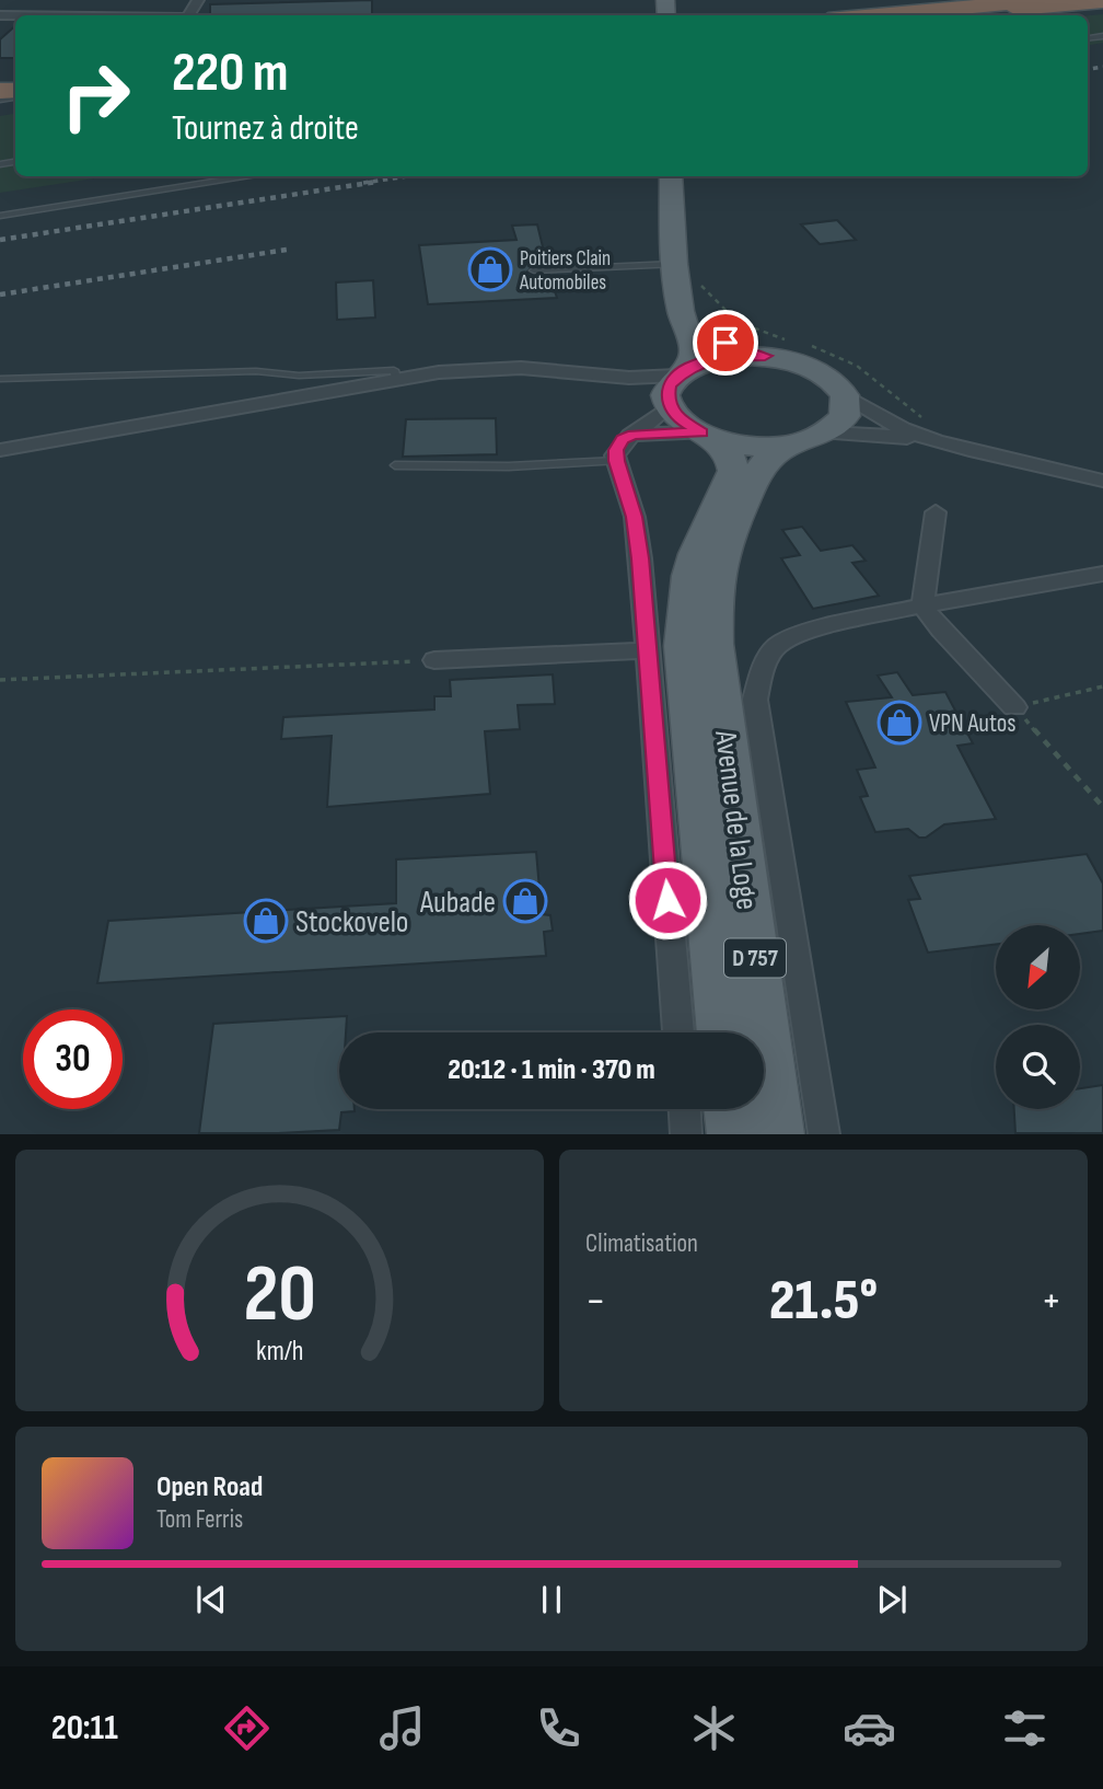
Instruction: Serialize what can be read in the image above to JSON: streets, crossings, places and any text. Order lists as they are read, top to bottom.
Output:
{
  "streets": {
    "main road": ["Avenue de la Loge", "D 757"]
  },
  "crossings": [
    ["Avenue de la Loge", "D 757"]
  ],
  "places": {
    "shop": [
      "Poitiers Clain Automobiles",
      "VPN Autos",
      "Aubade",
      "Stockovelo"
    ]
  },
  "north": "bottom left",
  "page": {
    "turn": ["220 m", "Tournez à droite"],
    "limit": "30",
    "trip": "20:12 · 1 min · 370 m",
    "tile": "Climatisation",
    "heat": ["−", "21.5°", "+"],
    "song": ["Open Road", "Tom Ferris"],
    "tabs": "20:11",
    "gauge": ["20", "km/h"]
  }
}
